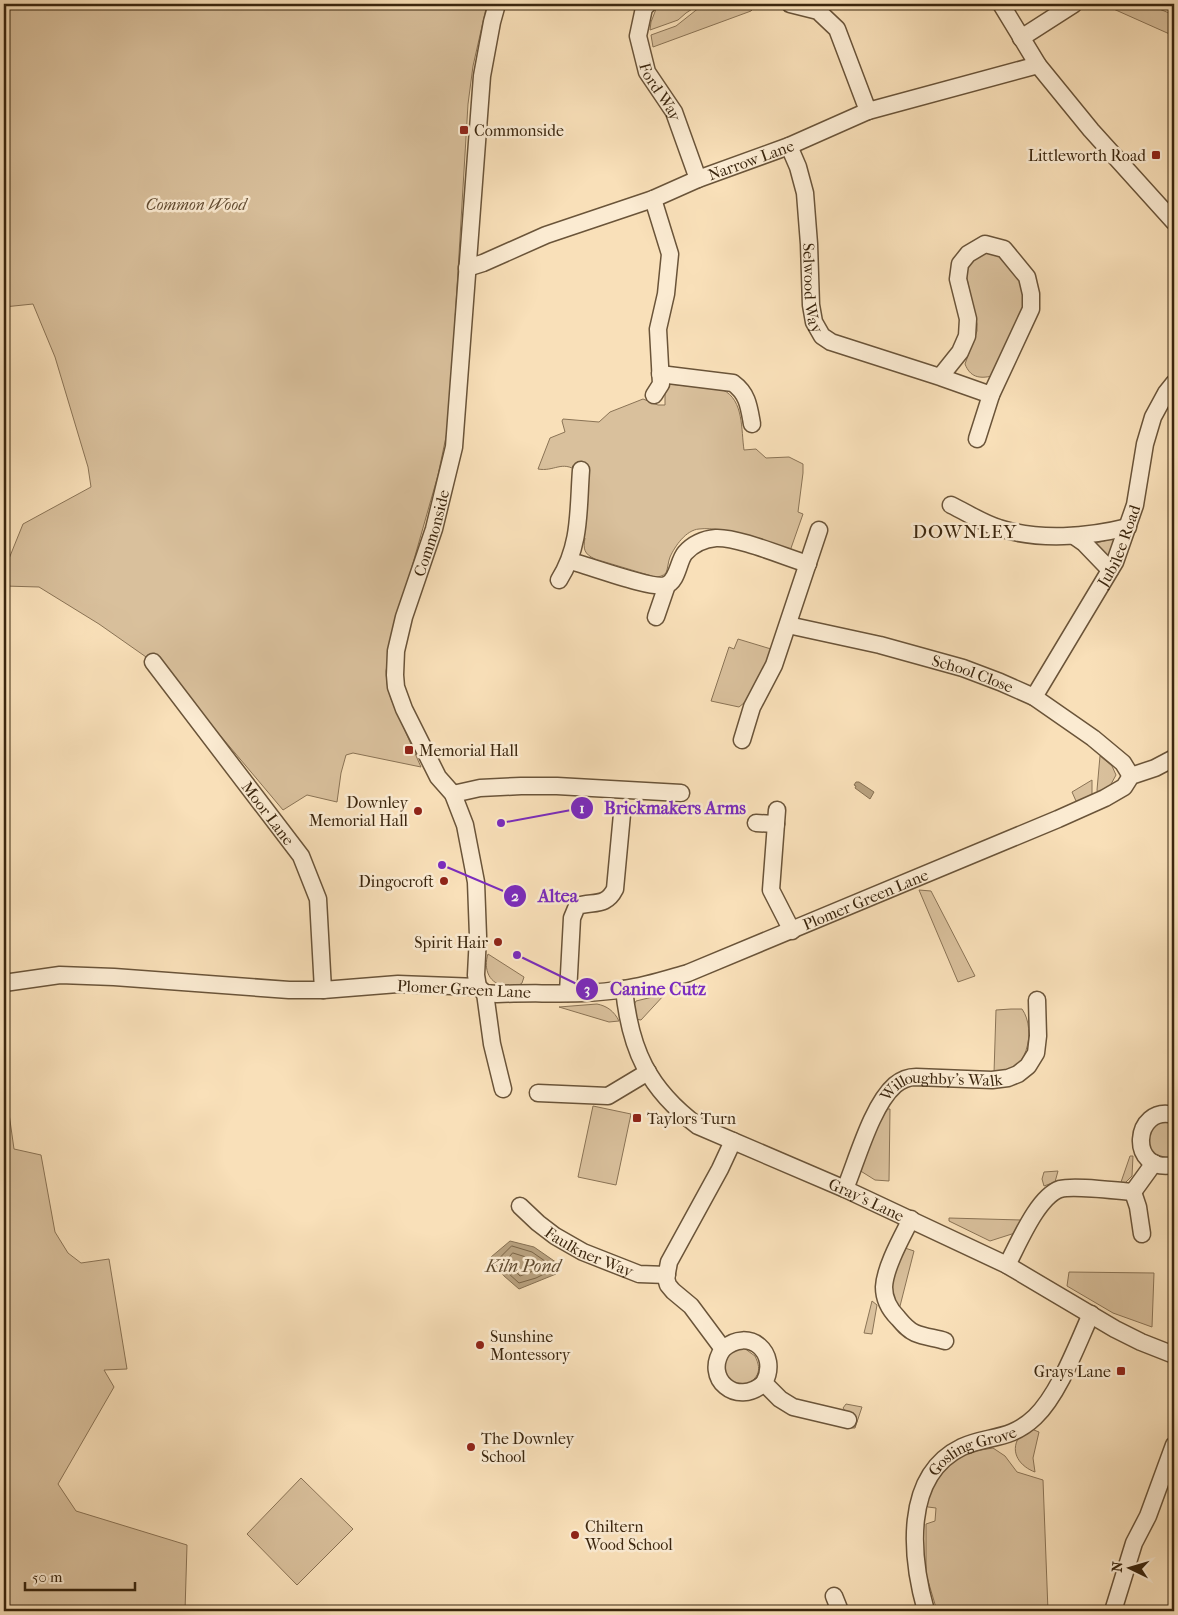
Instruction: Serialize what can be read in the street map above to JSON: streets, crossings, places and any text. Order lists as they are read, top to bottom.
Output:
{
  "streets": {
    "street": [
      "Ford Way",
      "Narrow Lane",
      "Selwood Way",
      "Commonside",
      "Jubilee Road",
      "School Close",
      "Moor Lane",
      "Plomer Green Lane",
      "Willoughby's Walk",
      "Gray's Lane",
      "Faulkner Way",
      "Gosling Grove"
    ]
  },
  "crossings": [
    ["Ford Way", "Narrow Lane"],
    ["Narrow Lane", "Selwood Way"],
    ["Narrow Lane", "Commonside"],
    ["Jubilee Road", "School Close"],
    ["School Close", "Plomer Green Lane"],
    ["Moor Lane", "Plomer Green Lane"],
    ["Plomer Green Lane", "Gray's Lane"],
    ["Willoughby's Walk", "Gray's Lane"],
    ["Gray's Lane", "Gosling Grove"]
  ],
  "districts": ["DOWNLEY"],
  "water": ["Kiln Pond"],
  "parks": ["Common Wood"],
  "places": {
    "transit": [
      "Commonside",
      "Littleworth Road",
      "Memorial Hall",
      "Taylors Turn",
      "Grays Lane"
    ],
    "other": [
      "Downley Memorial Hall",
      "Brickmakers Arms",
      "Altea",
      "Dingocroft",
      "Spirit Hair",
      "Canine Cutz",
      "Sunshine Montessory",
      "The Downley School",
      "Chiltern Wood School"
    ]
  },
  "scale_bar": "50 m",
  "north": "left"
}
